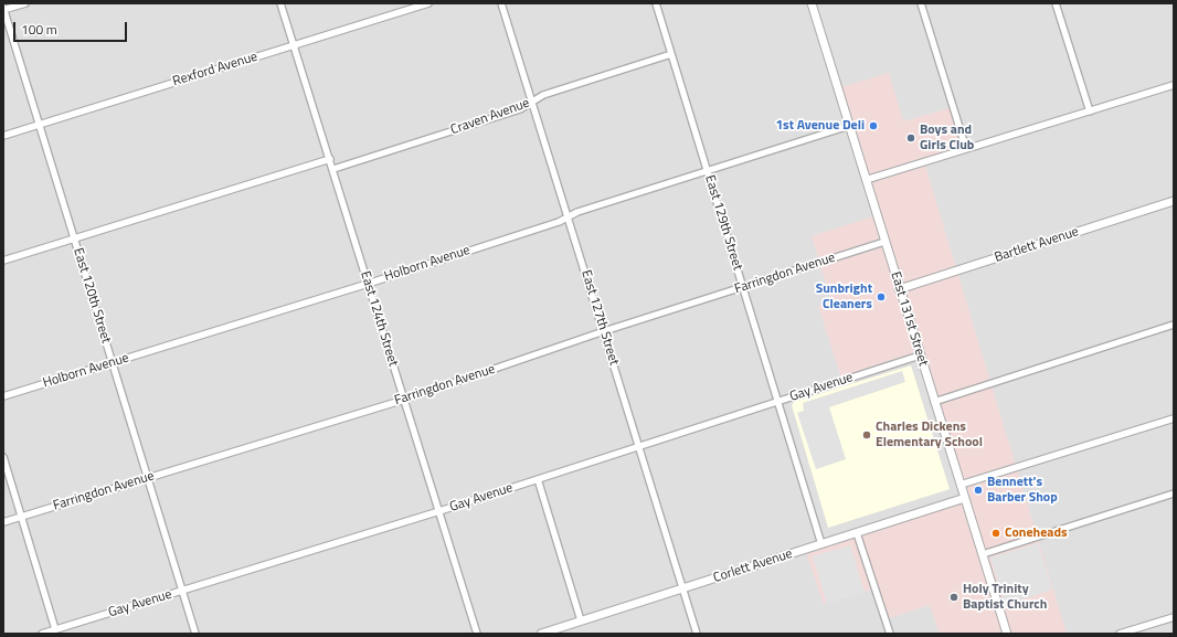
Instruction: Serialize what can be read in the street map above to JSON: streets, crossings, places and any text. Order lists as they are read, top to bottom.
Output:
{
  "streets": {
    "street": [
      "Rexford Avenue",
      "Craven Avenue",
      "East 129th Street",
      "Bartlett Avenue",
      "Holborn Avenue",
      "Farringdon Avenue",
      "East 120th Street",
      "East 127th Street",
      "East 124th Street",
      "East 131st Street",
      "Gay Avenue",
      "Corlett Avenue"
    ]
  },
  "crossings": [
    ["Rexford Avenue", "East 120th Street"],
    ["Rexford Avenue", "East 124th Street"],
    ["Craven Avenue", "East 129th Street"],
    ["Craven Avenue", "East 127th Street"],
    ["Craven Avenue", "East 124th Street"],
    ["East 129th Street", "Holborn Avenue"],
    ["East 129th Street", "Farringdon Avenue"],
    ["East 129th Street", "Gay Avenue"],
    ["East 129th Street", "Corlett Avenue"],
    ["Bartlett Avenue", "East 131st Street"],
    ["Holborn Avenue", "East 120th Street"],
    ["Holborn Avenue", "East 127th Street"],
    ["Holborn Avenue", "East 124th Street"],
    ["Holborn Avenue", "East 131st Street"],
    ["Farringdon Avenue", "East 120th Street"],
    ["Farringdon Avenue", "East 127th Street"],
    ["Farringdon Avenue", "East 124th Street"],
    ["Farringdon Avenue", "East 131st Street"],
    ["East 120th Street", "Gay Avenue"],
    ["East 127th Street", "Gay Avenue"],
    ["East 127th Street", "Corlett Avenue"],
    ["East 124th Street", "Gay Avenue"],
    ["East 131st Street", "Gay Avenue"],
    ["East 131st Street", "Corlett Avenue"]
  ],
  "places": [
    "1st Avenue Deli",
    "Boys and Girls Club",
    "Sunbright Cleaners",
    "Charles Dickens Elementary School",
    "Bennett's Barber Shop",
    "Coneheads",
    "Holy Trinity Baptist Church"
  ],
  "scale_bar": "100 m"
}
